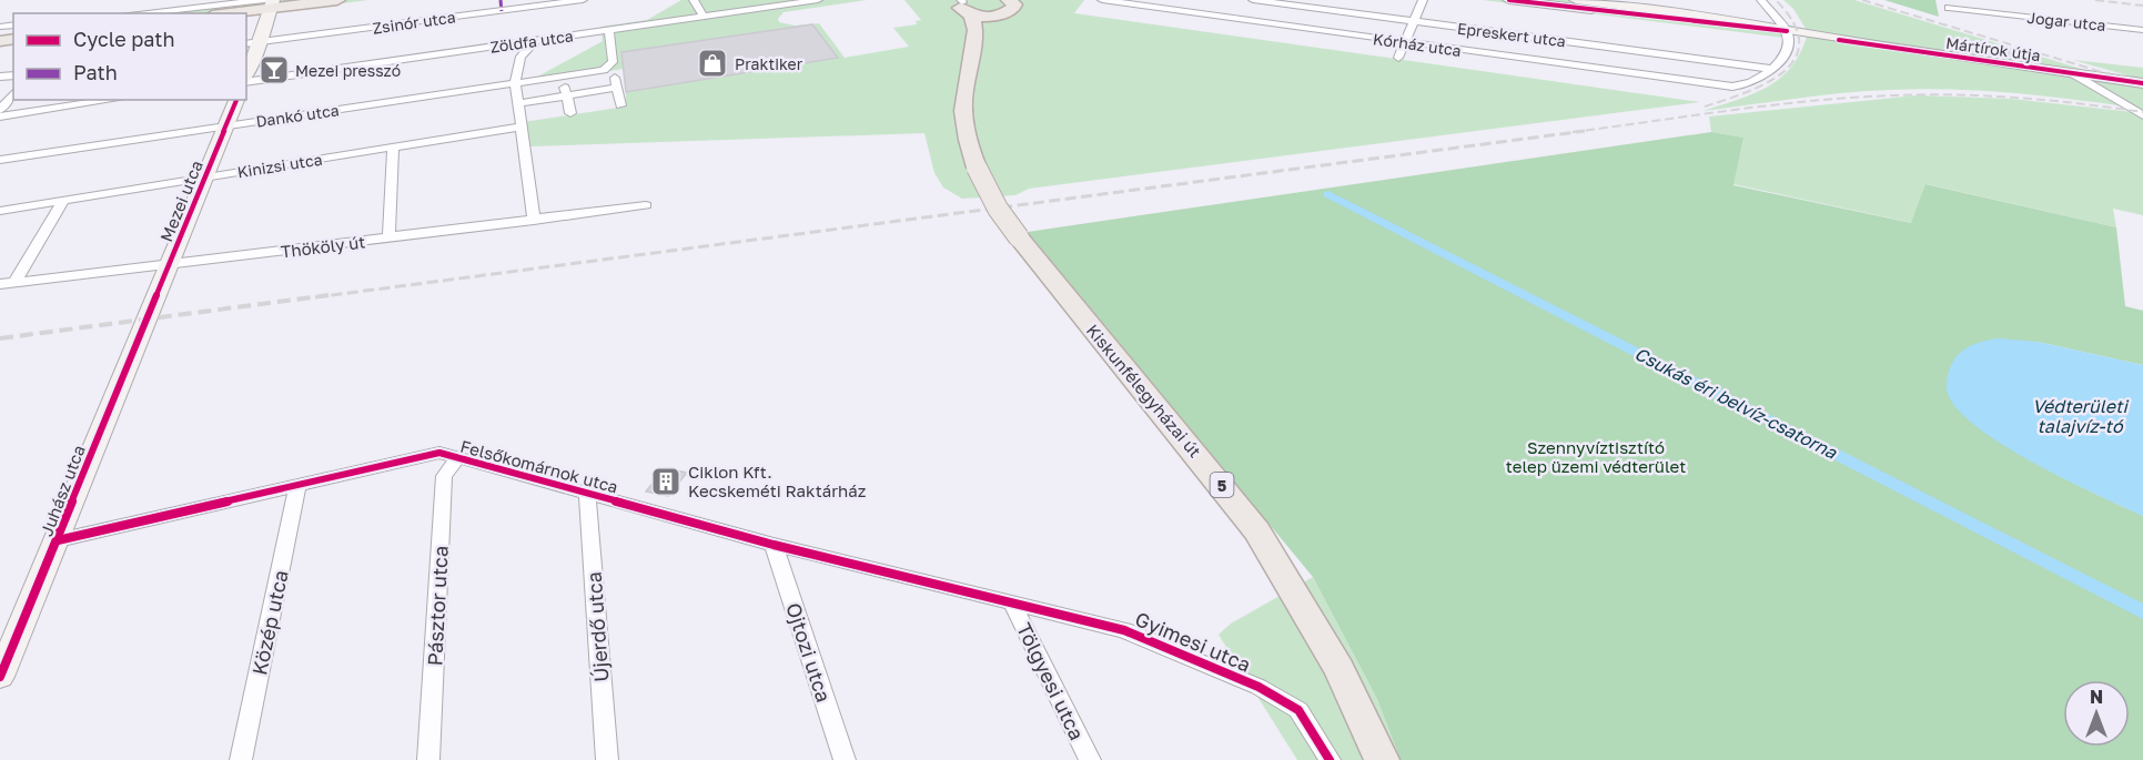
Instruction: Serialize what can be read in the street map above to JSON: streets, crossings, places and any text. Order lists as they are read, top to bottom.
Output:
{
  "streets": {
    "main road": ["Kiskunfélegyházai út", "5"],
    "street": [
      "Jogar utca",
      "Zsinór utca",
      "Epreskert utca",
      "Zöldfa utca",
      "Kórház utca",
      "Mártírok útja",
      "Dankó utca",
      "Kinizsi utca",
      "Mezei utca",
      "Thököly út",
      "Felsőkomárnok utca",
      "Juhász utca",
      "Pásztor utca",
      "Közép utca",
      "Újerdő utca",
      "Gyimesi utca",
      "Ojtozi utca",
      "Tölgyesi utca"
    ]
  },
  "crossings": [
    ["Epreskert utca", "Kórház utca"],
    ["Dankó utca", "Mezei utca"],
    ["Kinizsi utca", "Mezei utca"],
    ["Mezei utca", "Thököly út"],
    ["Mezei utca", "Juhász utca"],
    ["Kiskunfélegyházai út", "5"],
    ["Felsőkomárnok utca", "Juhász utca"],
    ["Felsőkomárnok utca", "Pásztor utca"],
    ["Felsőkomárnok utca", "Közép utca"],
    ["Felsőkomárnok utca", "Újerdő utca"],
    ["Felsőkomárnok utca", "Gyimesi utca"],
    ["Felsőkomárnok utca", "Ojtozi utca"],
    ["Felsőkomárnok utca", "Tölgyesi utca"],
    ["Gyimesi utca", "Tölgyesi utca"]
  ],
  "water": ["Csukás éri belvíz-csatorna", "Védterületi talajvíz-tó"],
  "parks": ["Szennyvíztisztító telep üzemi védterület"],
  "places": {
    "shop": ["Praktiker"],
    "bar": ["Mezei presszó"],
    "building": ["Ciklon Kft. Kecskeméti Raktárház"]
  },
  "legend": ["Cycle path", "Path"],
  "north": "top"
}
